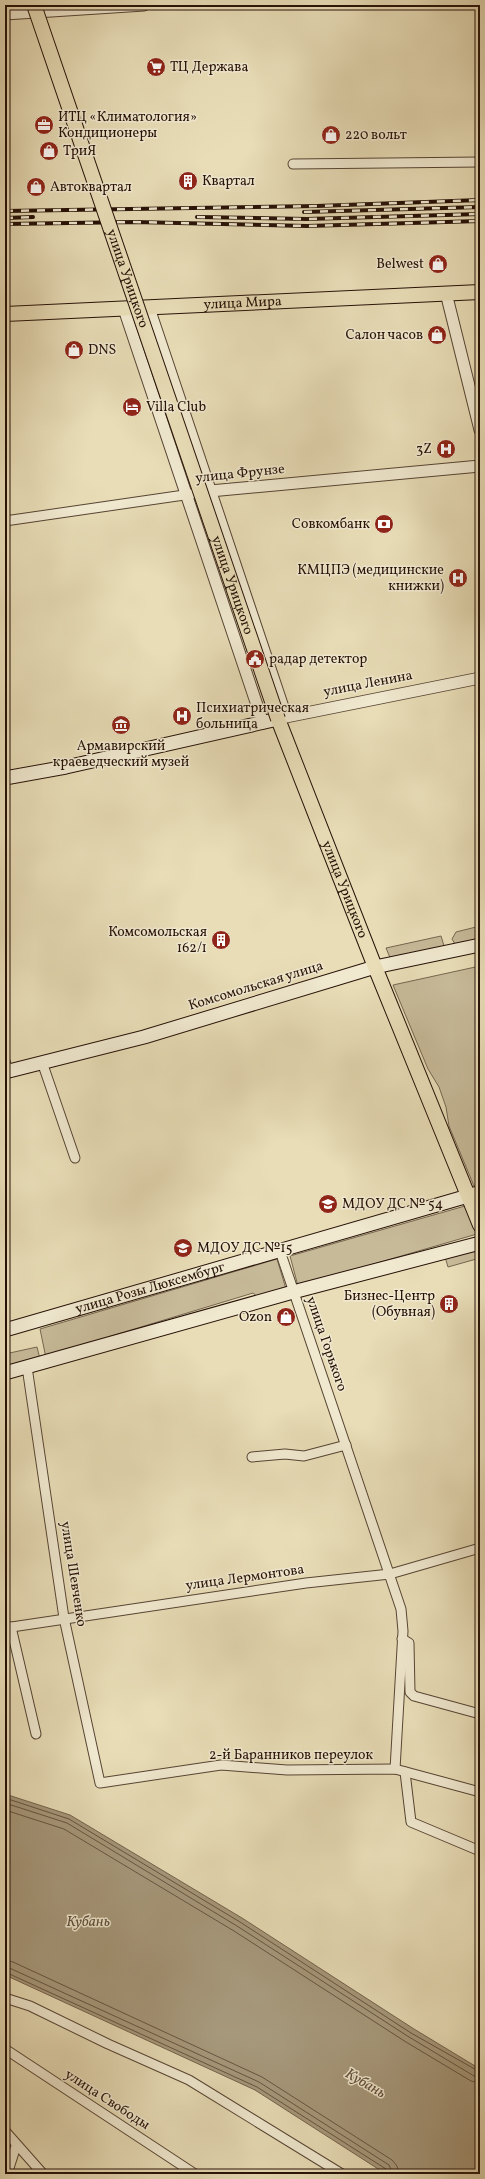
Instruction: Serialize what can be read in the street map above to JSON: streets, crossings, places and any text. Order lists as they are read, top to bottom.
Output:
{
  "streets": {
    "main road": [
      "улица Урицкого",
      "улица Мира",
      "улица Ленина",
      "Комсомольская улица",
      "улица Розы Люксембург"
    ],
    "street": [
      "улица Фрунзе",
      "улица Горького",
      "улица Шевченко",
      "улица Лермонтова",
      "2-й Баранников переулок",
      "улица Свободы"
    ]
  },
  "crossings": [
    ["улица Урицкого", "улица Мира"],
    ["улица Урицкого", "улица Фрунзе"],
    ["улица Урицкого", "улица Ленина"],
    ["улица Урицкого", "Комсомольская улица"],
    ["улица Урицкого", "улица Розы Люксембург"],
    ["улица Розы Люксембург", "улица Горького"],
    ["улица Горького", "улица Лермонтова"],
    ["улица Горького", "2-й Баранников переулок"],
    ["улица Шевченко", "улица Лермонтова"],
    ["улица Шевченко", "2-й Баранников переулок"]
  ],
  "water": ["Кубань"],
  "places": {
    "supermarket": ["ТЦ Держава"],
    "office": ["ИТЦ «Климатология» Кондиционеры"],
    "shop": [
      "220 вольт",
      "ТриЯ",
      "Автоквартал",
      "Belwest",
      "Салон часов",
      "DNS",
      "Ozon"
    ],
    "building": ["Квартал", "Комсомольская 162/1", "Бизнес-Центр (Обувная)"],
    "hotel": ["Villa Club"],
    "hospital": ["3Z", "КМЦПЭ (медицинские книжки)", "Психиатрическая больница"],
    "bank": ["Совкомбанк"],
    "public building": ["радар детектор"],
    "museum": ["Армавирский краеведческий музей"],
    "school or university": ["МДОУ ДС № 54", "МДОУ ДС №15"]
  }
}
